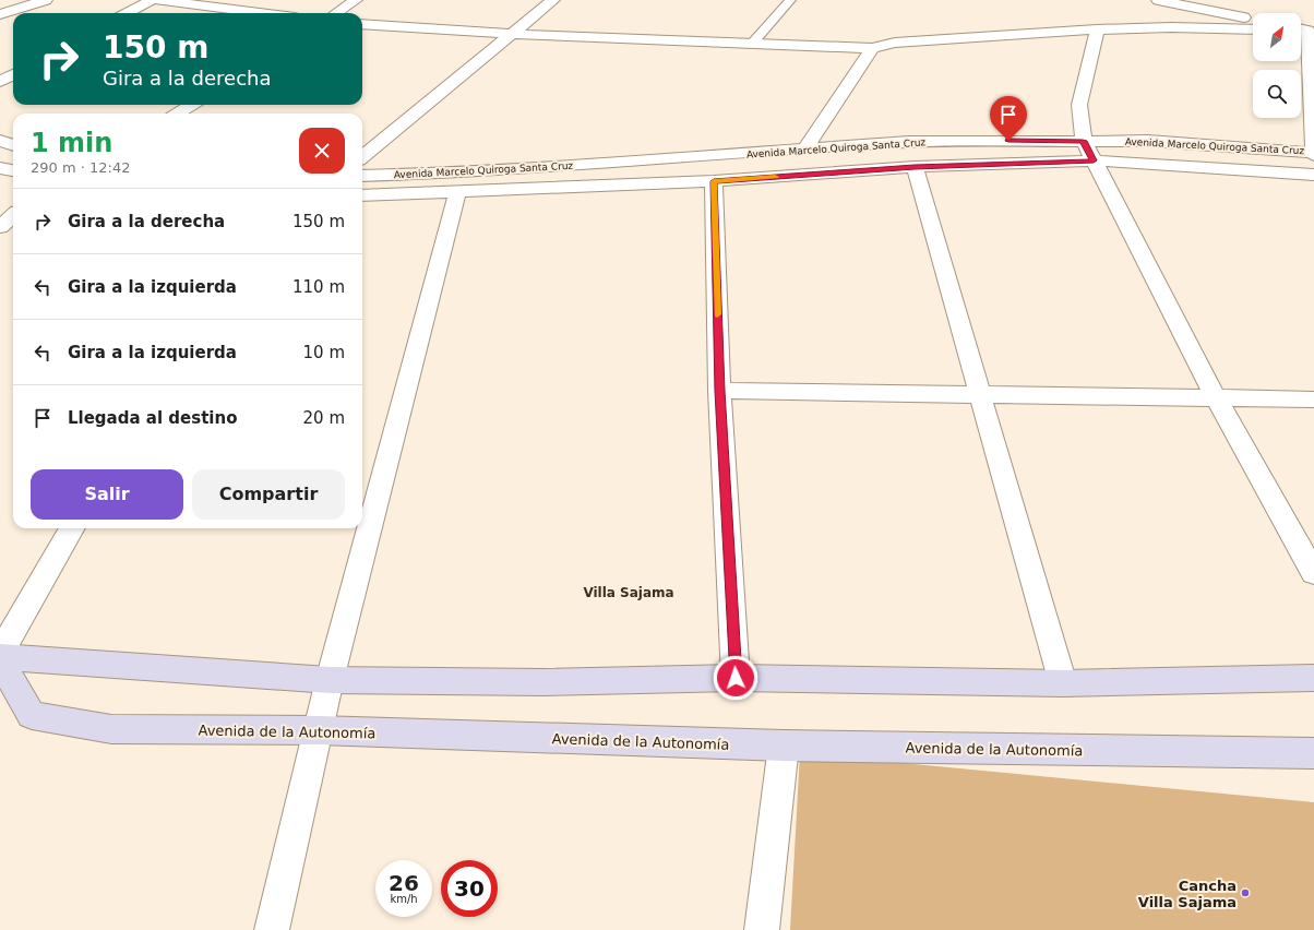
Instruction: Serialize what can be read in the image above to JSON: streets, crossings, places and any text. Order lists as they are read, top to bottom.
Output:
{
  "streets": {
    "street": ["Avenida Marcelo Quiroga Santa Cruz", "Avenida de la Autonomía"]
  },
  "districts": ["Villa Sajama"],
  "places": ["Cancha Villa Sajama"],
  "north": "top right",
  "page": {
    "turn": ["150 m", "Gira a la derecha"],
    "heading": ["1 min", "290 m · 12:42"],
    "list": [
      {
        "name": "Gira a la derecha",
        "value": "150 m"
      },
      {
        "name": "Gira a la izquierda",
        "value": "110 m"
      },
      {
        "name": "Gira a la izquierda",
        "value": "10 m"
      },
      {
        "name": "Llegada al destino",
        "value": "20 m"
      }
    ],
    "buttons": ["Salir", "Compartir"],
    "speed": "26 km/h",
    "limit": "30"
  }
}
